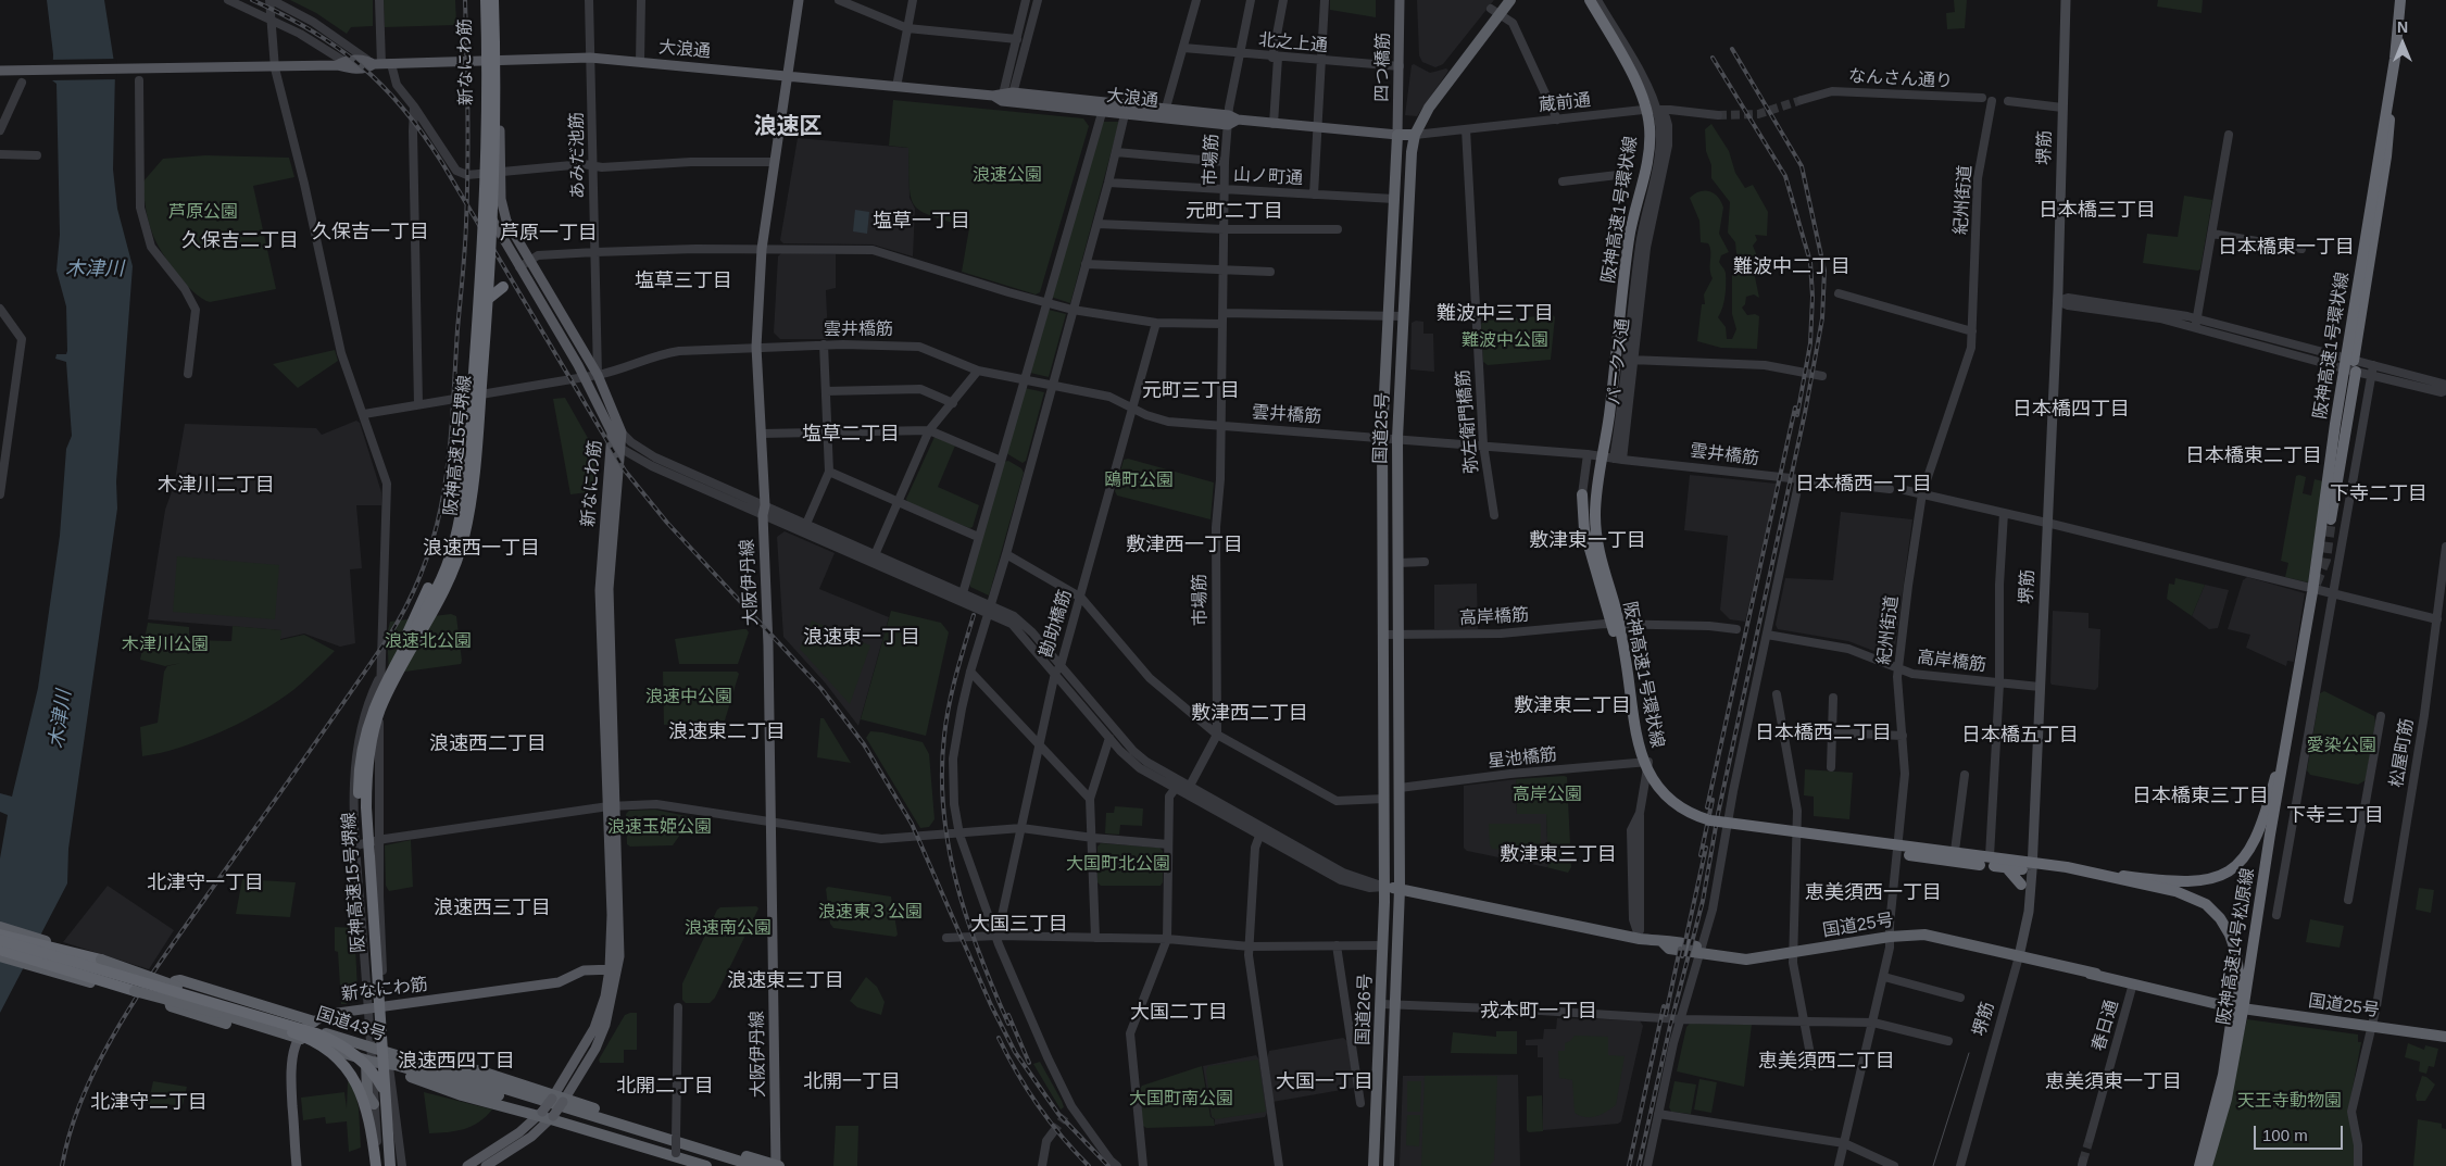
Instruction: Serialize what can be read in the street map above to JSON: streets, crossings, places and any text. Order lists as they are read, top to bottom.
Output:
{
  "streets": {
    "highway": [
      "大浪通",
      "阪神高速1号環状線",
      "国道25号",
      "阪神高速15号堺線",
      "阪神高速14号松原線",
      "国道26号",
      "国道43号"
    ],
    "main road": [
      "新なにわ筋",
      "四つ橋筋",
      "堺筋",
      "大阪伊丹線"
    ],
    "street": [
      "北之上通",
      "なんさん通り",
      "蔵前通",
      "あみだ池筋",
      "市場筋",
      "山ノ町通",
      "紀州街道",
      "雲井橋筋",
      "パークス通",
      "弥左衛門橋筋",
      "高岸橋筋",
      "勘助橋筋",
      "松屋町筋",
      "星池橋筋",
      "春日通"
    ]
  },
  "crossings": [
    ["北之上通", "四つ橋筋"],
    ["北之上通", "市場筋"],
    ["大浪通", "新なにわ筋"],
    ["大浪通", "四つ橋筋"],
    ["大浪通", "蔵前通"],
    ["大浪通", "あみだ池筋"],
    ["大浪通", "市場筋"],
    ["大浪通", "国道25号"],
    ["大浪通", "大阪伊丹線"],
    ["新なにわ筋", "あみだ池筋"],
    ["新なにわ筋", "雲井橋筋"],
    ["新なにわ筋", "国道43号"],
    ["四つ橋筋", "国道25号"],
    ["蔵前通", "パークス通"],
    ["蔵前通", "弥左衛門橋筋"],
    ["蔵前通", "国道25号"],
    ["堺筋", "国道25号"],
    ["堺筋", "高岸橋筋"],
    ["あみだ池筋", "雲井橋筋"],
    ["市場筋", "山ノ町通"],
    ["市場筋", "雲井橋筋"],
    ["山ノ町通", "国道25号"],
    ["紀州街道", "国道25号"],
    ["紀州街道", "高岸橋筋"],
    ["阪神高速1号環状線", "阪神高速14号松原線"],
    ["雲井橋筋", "パークス通"],
    ["雲井橋筋", "弥左衛門橋筋"],
    ["雲井橋筋", "国道25号"],
    ["雲井橋筋", "大阪伊丹線"],
    ["雲井橋筋", "勘助橋筋"],
    ["国道25号", "高岸橋筋"],
    ["国道25号", "松屋町筋"],
    ["国道25号", "星池橋筋"],
    ["国道25号", "国道26号"],
    ["国道25号", "春日通"]
  ],
  "districts": [
    "浪速区",
    "日本橋三丁目",
    "元町二丁目",
    "塩草一丁目",
    "久保吉一丁目",
    "芦原一丁目",
    "久保吉二丁目",
    "日本橋東一丁目",
    "難波中二丁目",
    "塩草三丁目",
    "難波中三丁目",
    "元町三丁目",
    "日本橋四丁目",
    "塩草二丁目",
    "日本橋東二丁目",
    "日本橋西一丁目",
    "木津川二丁目",
    "下寺二丁目",
    "敷津東一丁目",
    "敷津西一丁目",
    "浪速西一丁目",
    "浪速東一丁目",
    "敷津東二丁目",
    "敷津西二丁目",
    "浪速東二丁目",
    "日本橋西二丁目",
    "日本橋五丁目",
    "浪速西二丁目",
    "日本橋東三丁目",
    "下寺三丁目",
    "敷津東三丁目",
    "北津守一丁目",
    "恵美須西一丁目",
    "浪速西三丁目",
    "大国三丁目",
    "浪速東三丁目",
    "戎本町一丁目",
    "大国二丁目",
    "浪速西四丁目",
    "恵美須西二丁目",
    "北開一丁目",
    "大国一丁目",
    "恵美須東一丁目",
    "北開二丁目",
    "北津守二丁目"
  ],
  "water": ["木津川"],
  "parks": [
    "浪速公園",
    "芦原公園",
    "難波中公園",
    "鴎町公園",
    "浪速北公園",
    "木津川公園",
    "浪速中公園",
    "愛染公園",
    "高岸公園",
    "浪速玉姫公園",
    "大国町北公園",
    "浪速東３公園",
    "浪速南公園",
    "大国町南公園",
    "天王寺動物園"
  ],
  "scale_bar": "100 m",
  "north": "top"
}
